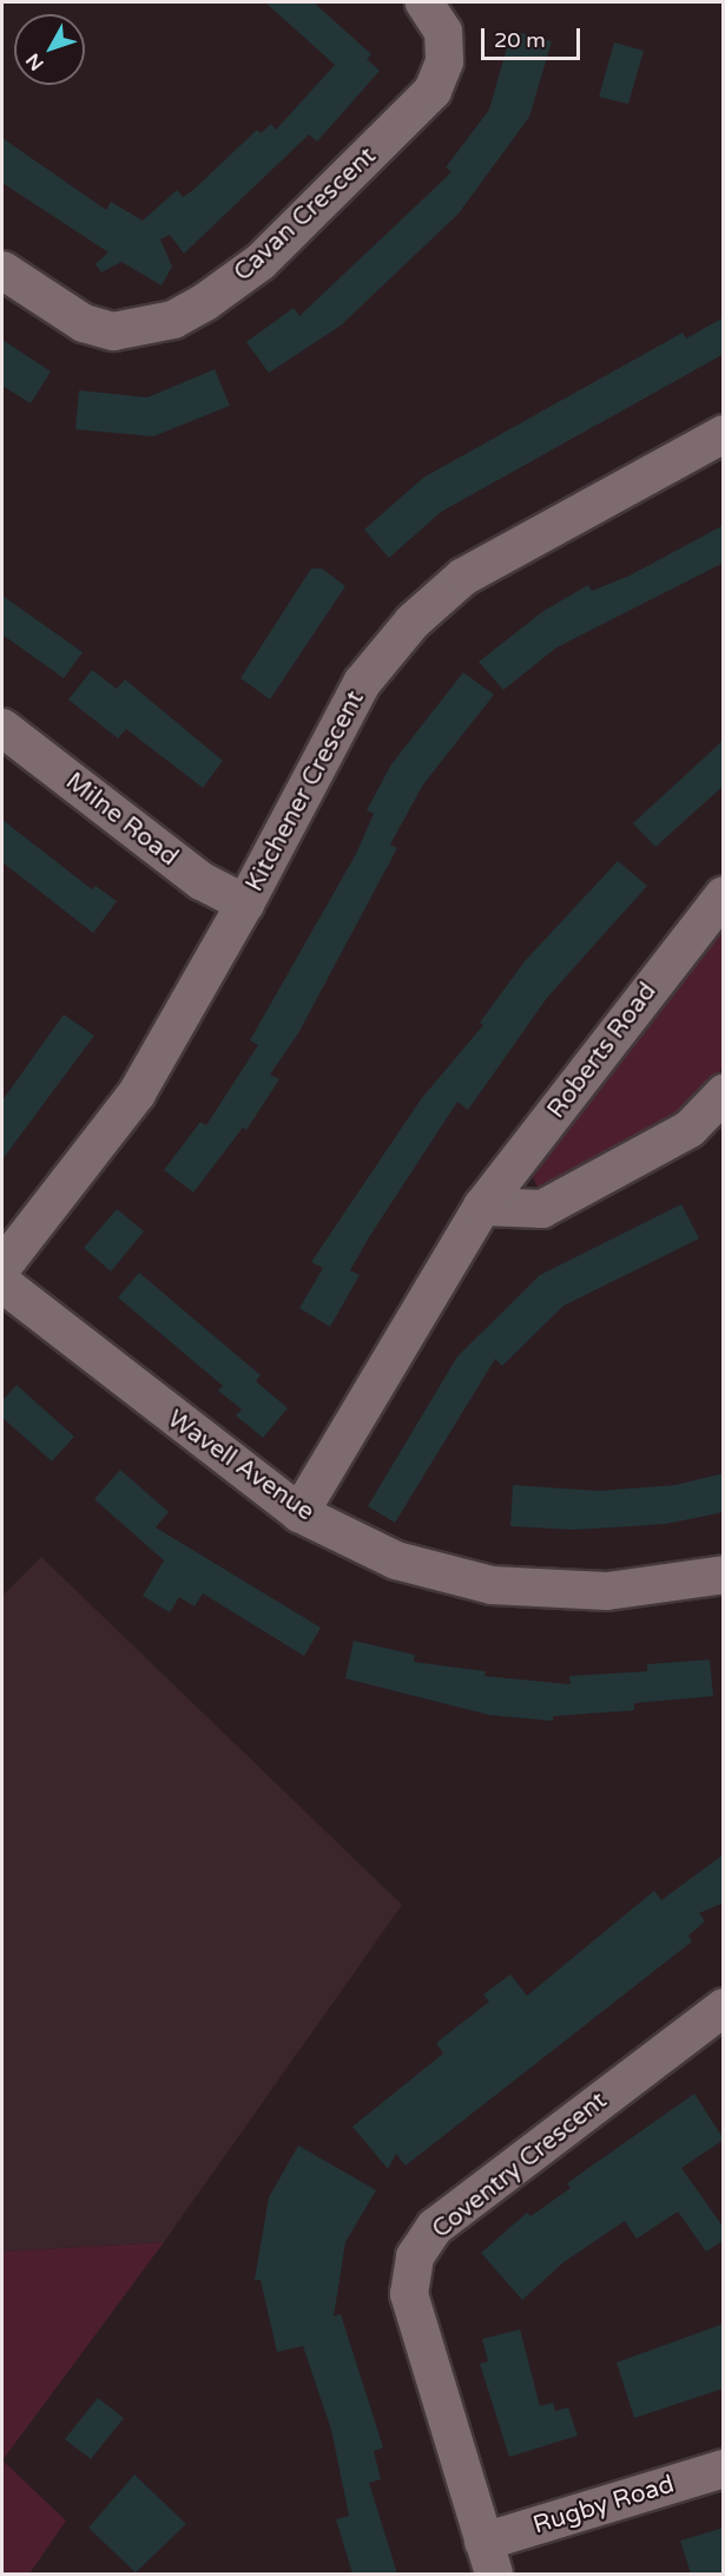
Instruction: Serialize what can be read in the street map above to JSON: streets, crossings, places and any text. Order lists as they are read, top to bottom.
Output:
{
  "streets": {
    "street": [
      "Cavan Crescent",
      "Kitchener Crescent",
      "Milne Road",
      "Roberts Road",
      "Wavell Avenue",
      "Coventry Crescent",
      "Rugby Road"
    ]
  },
  "crossings": [
    ["Kitchener Crescent", "Milne Road"],
    ["Roberts Road", "Wavell Avenue"],
    ["Coventry Crescent", "Rugby Road"]
  ],
  "scale_bar": "20 m",
  "north": "bottom left"
}
